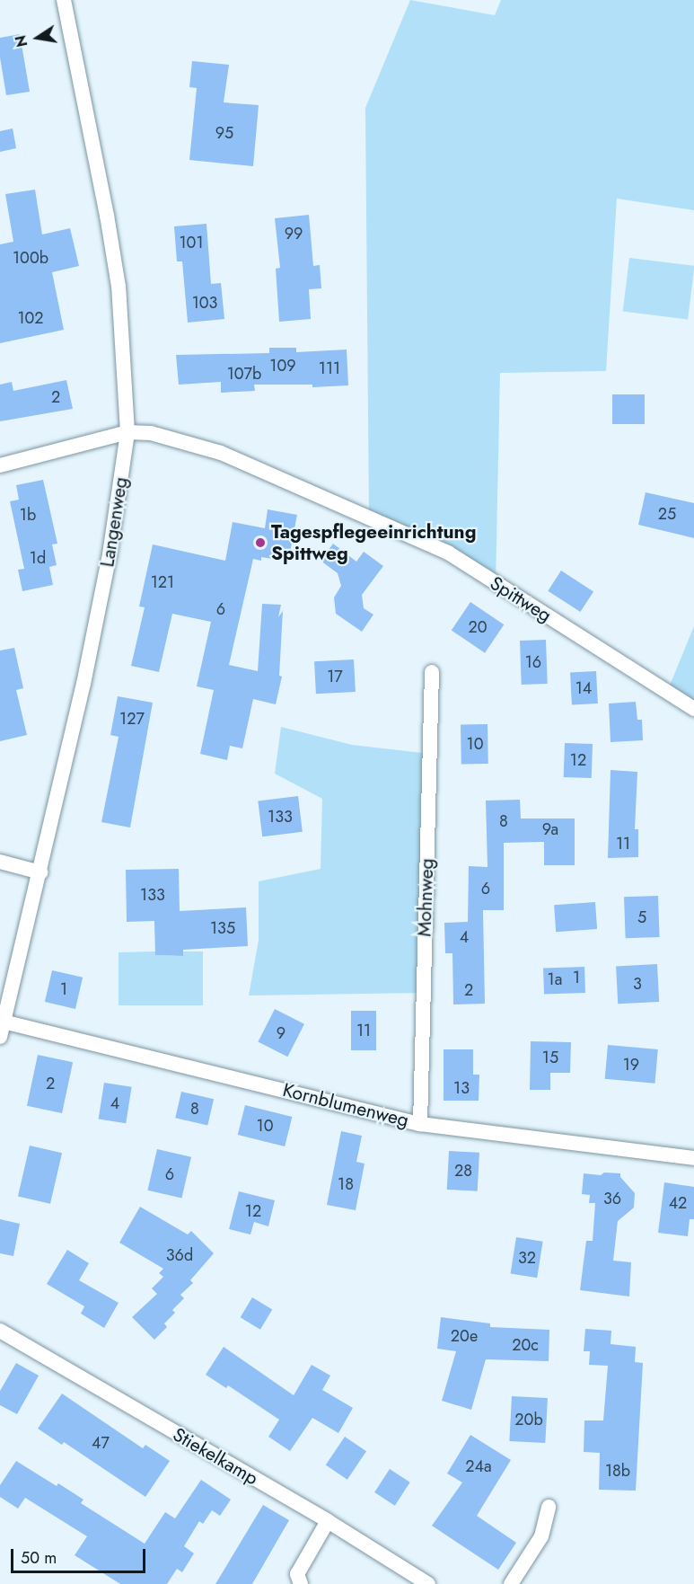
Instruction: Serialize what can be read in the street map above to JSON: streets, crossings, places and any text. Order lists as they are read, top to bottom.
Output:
{
  "streets": {
    "street": [
      "Langenweg",
      "Spittweg",
      "Mohnweg",
      "Kornblumenweg",
      "Stiekelkamp"
    ]
  },
  "crossings": [
    ["Langenweg", "Spittweg"],
    ["Langenweg", "Kornblumenweg"],
    ["Mohnweg", "Kornblumenweg"]
  ],
  "places": ["Tagespflegeeinrichtung Spittweg"],
  "house_numbers": [
    "95",
    "99",
    "101",
    "100b",
    "103",
    "102",
    "109",
    "111",
    "107b",
    "2",
    "25",
    "1b",
    "1d",
    "121",
    "6",
    "20",
    "16",
    "17",
    "14",
    "127",
    "10",
    "12",
    "133",
    "8",
    "9a",
    "11",
    "6",
    "133",
    "5",
    "135",
    "4",
    "1",
    "1a",
    "3",
    "1",
    "2",
    "11",
    "9",
    "15",
    "19",
    "2",
    "13",
    "4",
    "8",
    "10",
    "28",
    "6",
    "18",
    "36",
    "42",
    "12",
    "36d",
    "32",
    "20e",
    "20c",
    "20b",
    "47",
    "24a",
    "18b"
  ],
  "scale_bar": "50 m",
  "north": "left"
}
